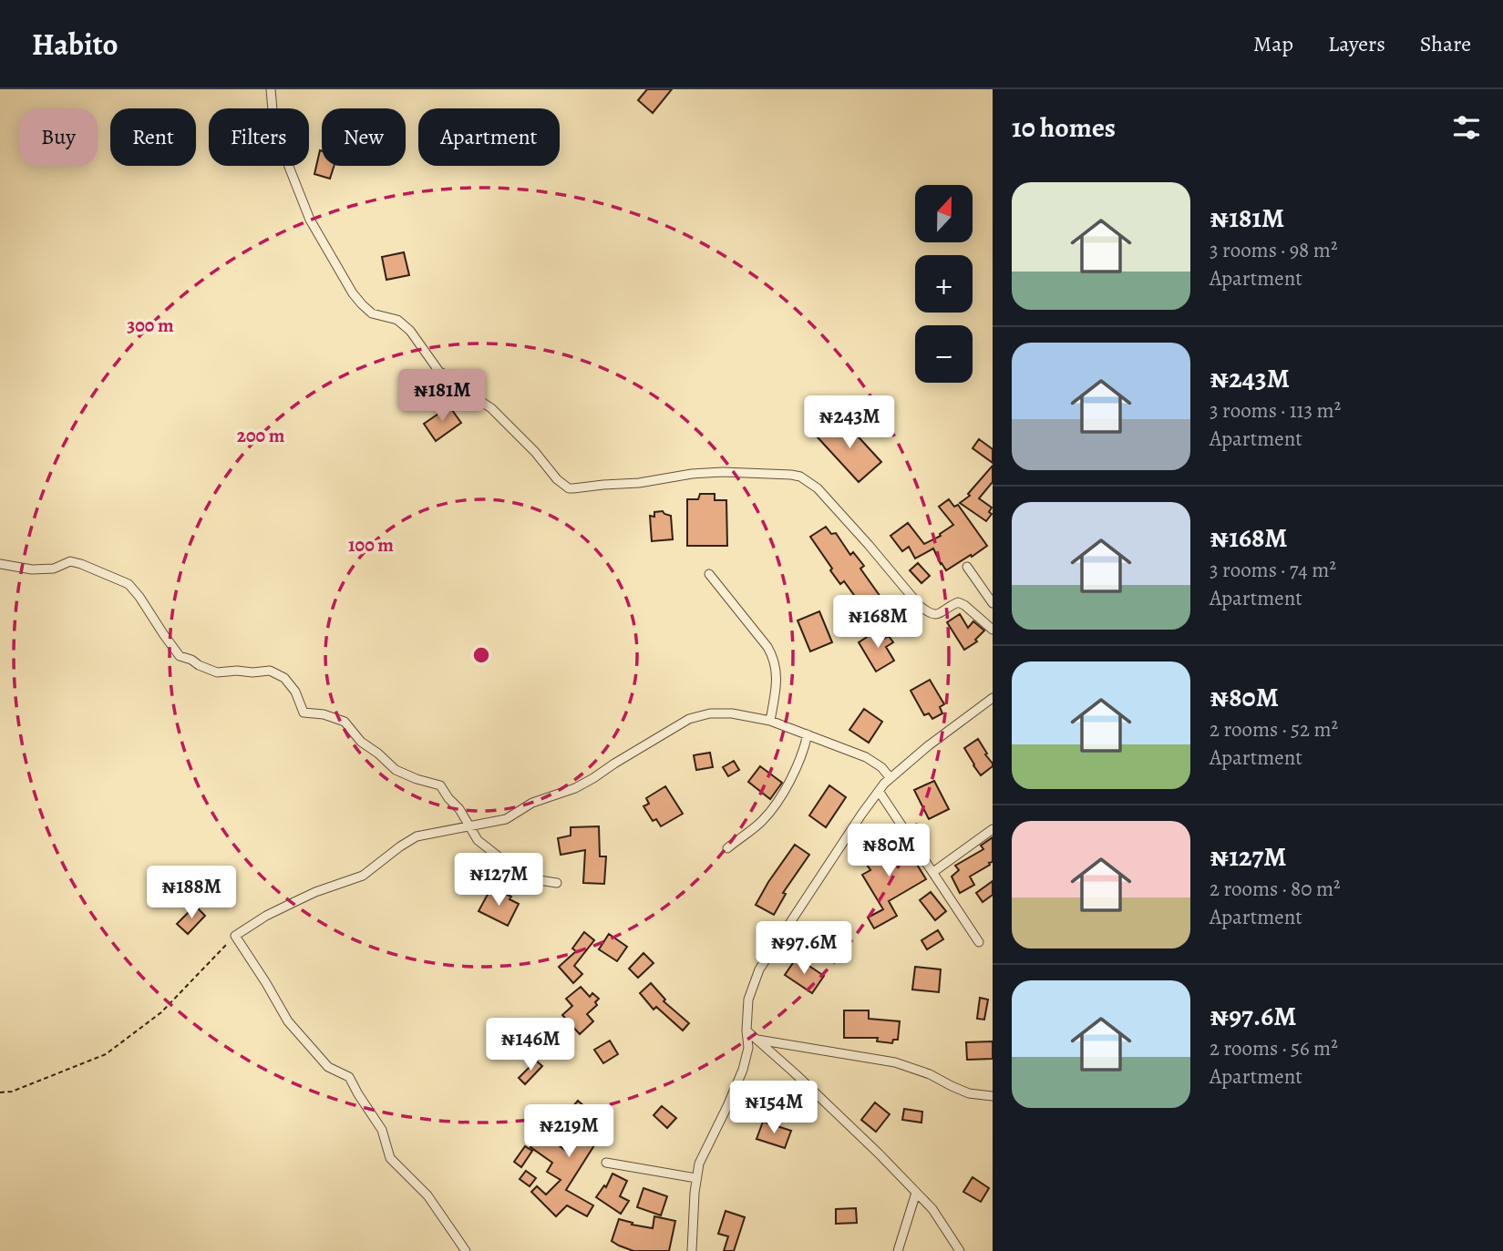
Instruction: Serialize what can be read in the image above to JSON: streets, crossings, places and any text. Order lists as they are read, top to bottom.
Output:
{
  "north": "top",
  "page": {
    "header": "Habito",
    "nav": ["Map", "Layers", "Share"],
    "heading": "10 homes",
    "chip": [
      "Buy",
      "Rent",
      "Filters",
      "New",
      "Apartment"
    ],
    "list": [
      {
        "name": "₦181M",
        "note": "3 rooms · 98 m² · Apartment"
      },
      {
        "name": "₦243M",
        "note": "3 rooms · 113 m² · Apartment"
      },
      {
        "name": "₦168M",
        "note": "3 rooms · 74 m² · Apartment"
      },
      {
        "name": "₦80M",
        "note": "2 rooms · 52 m² · Apartment"
      },
      {
        "name": "₦127M",
        "note": "2 rooms · 80 m² · Apartment"
      },
      {
        "name": "₦97.6M",
        "note": "2 rooms · 56 m² · Apartment"
      }
    ],
    "map_buttons": ["+", "−"],
    "price": [
      "₦181M",
      "₦243M",
      "₦168M",
      "₦80M",
      "₦127M",
      "₦188M",
      "₦97.6M",
      "₦146M",
      "₦154M",
      "₦219M"
    ]
  },
  "rings": ["300 m", "200 m", "100 m"]
}
